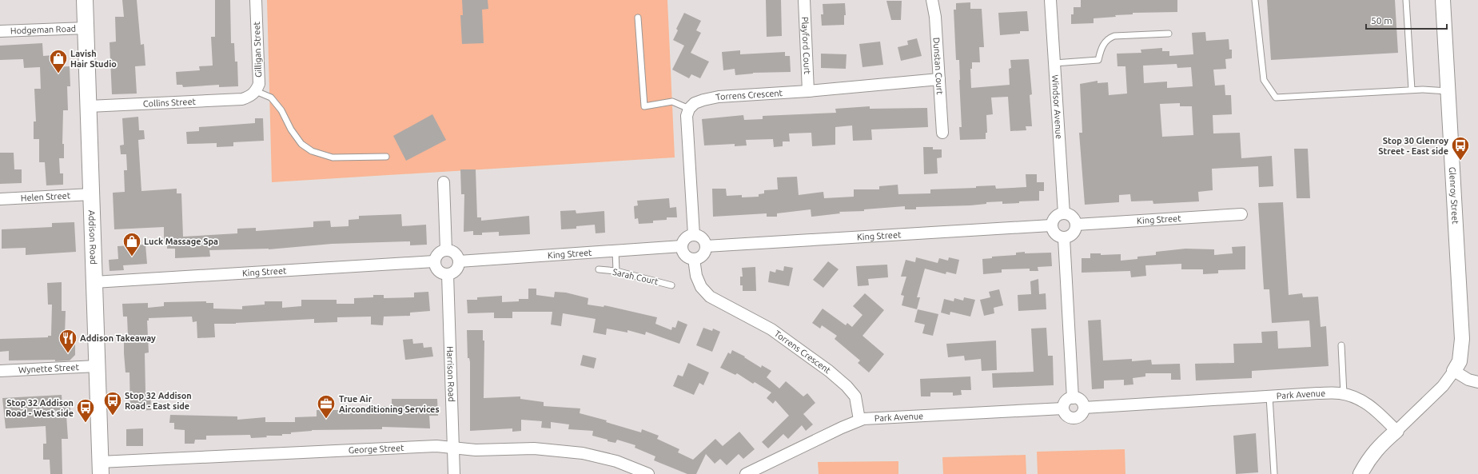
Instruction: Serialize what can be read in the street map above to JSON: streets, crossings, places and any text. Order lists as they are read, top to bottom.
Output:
{
  "streets": {
    "main road": ["Addison Road"],
    "street": [
      "Hodgeman Road",
      "Playford Court",
      "Gilligan Street",
      "Dunstan Court",
      "Torrens Crescent",
      "Collins Street",
      "Windsor Avenue",
      "Glenroy Street",
      "Helen Street",
      "King Street",
      "Wynette Street",
      "Harrison Road",
      "Park Avenue",
      "George Street"
    ],
    "lane": ["Sarah Court"]
  },
  "crossings": [
    ["Hodgeman Road", "Addison Road"],
    ["Playford Court", "Torrens Crescent"],
    ["Gilligan Street", "Collins Street"],
    ["Dunstan Court", "Torrens Crescent"],
    ["Torrens Crescent", "King Street"],
    ["Torrens Crescent", "Park Avenue"],
    ["Collins Street", "Addison Road"],
    ["Windsor Avenue", "King Street"],
    ["Helen Street", "Addison Road"],
    ["King Street", "Addison Road"],
    ["King Street", "Harrison Road"],
    ["Addison Road", "Wynette Street"],
    ["Addison Road", "George Street"],
    ["Harrison Road", "George Street"]
  ],
  "places": {
    "shop": ["Lavish Hair Studio", "Luck Massage Spa"],
    "bus stop": ["Stop 30 Glenroy Street - East side", "Stop 32 Addison Road - East side", "Stop 32 Addison Road - West side"],
    "restaurant": ["Addison Takeaway"],
    "office": ["True Air Airconditioning Services"]
  },
  "scale_bar": "50 m"
}
